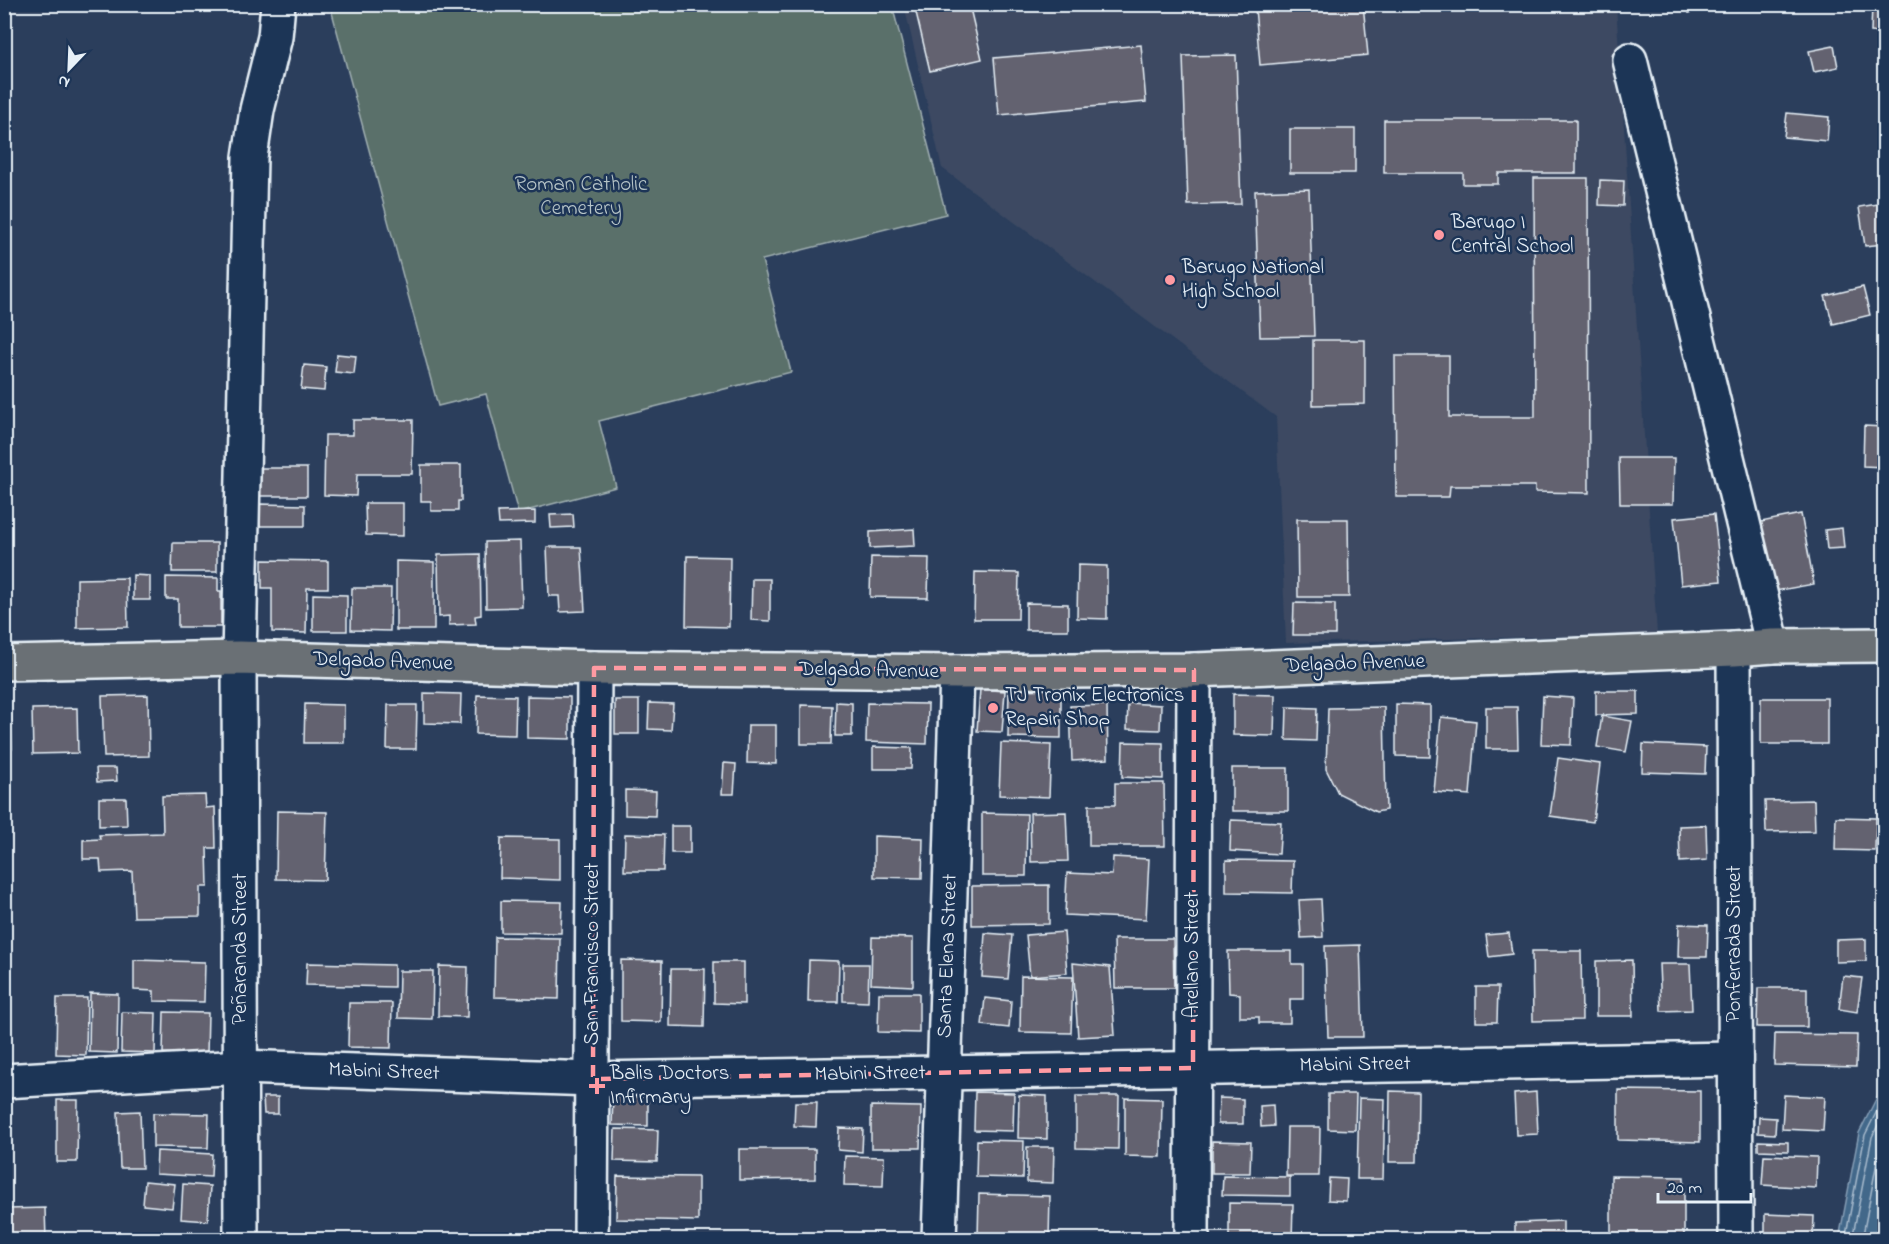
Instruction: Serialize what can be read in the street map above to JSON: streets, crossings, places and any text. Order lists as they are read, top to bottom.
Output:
{
  "streets": {
    "main road": ["Delgado Avenue"],
    "street": [
      "Ponferrada Street",
      "Peñaranda Street",
      "San Francisco Street",
      "Arellano Street",
      "Santa Elena Street",
      "Mabini Street"
    ]
  },
  "crossings": [
    ["Delgado Avenue", "Ponferrada Street"],
    ["Delgado Avenue", "Peñaranda Street"],
    ["Delgado Avenue", "San Francisco Street"],
    ["Delgado Avenue", "Arellano Street"],
    ["Delgado Avenue", "Santa Elena Street"],
    ["Ponferrada Street", "Mabini Street"],
    ["Peñaranda Street", "Mabini Street"],
    ["San Francisco Street", "Mabini Street"],
    ["Arellano Street", "Mabini Street"],
    ["Santa Elena Street", "Mabini Street"]
  ],
  "parks": ["Roman Catholic Cemetery"],
  "places": {
    "other": ["Barugo I Central School", "Barugo National High School", "TJ Tronix Electronics Repair Shop"],
    "health": ["Balis Doctors Infirmary"]
  },
  "scale_bar": "20 m",
  "north": "bottom left"
}
